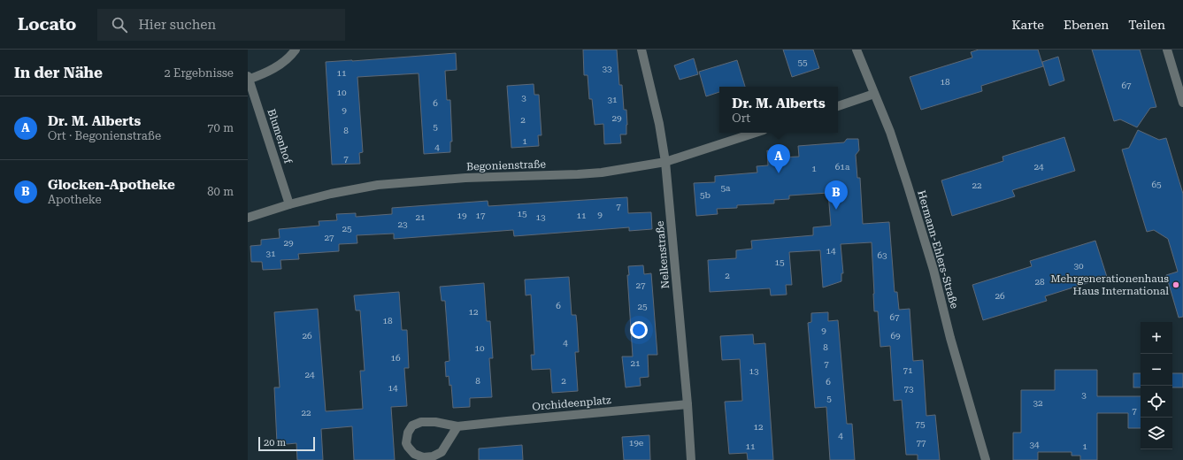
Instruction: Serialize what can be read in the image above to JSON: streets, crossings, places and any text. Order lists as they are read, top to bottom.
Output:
{
  "streets": {
    "street": [
      "Blumenhof",
      "Begonienstraße",
      "Hermann-Ehlers-Straße",
      "Nelkenstraße",
      "Orchideenplatz"
    ]
  },
  "crossings": [
    ["Blumenhof", "Begonienstraße"],
    ["Begonienstraße", "Nelkenstraße"],
    ["Nelkenstraße", "Orchideenplatz"]
  ],
  "places": ["Mehrgenerationenhaus Haus International"],
  "house_numbers": [
    "55",
    "33",
    "11",
    "18",
    "67",
    "10",
    "3",
    "31",
    "6",
    "9",
    "29",
    "2",
    "5",
    "8",
    "1",
    "4",
    "7",
    "61a",
    "24",
    "1",
    "65",
    "22",
    "5a",
    "5b",
    "7",
    "15",
    "9",
    "19",
    "17",
    "11",
    "21",
    "13",
    "23",
    "25",
    "27",
    "29",
    "14",
    "31",
    "63",
    "15",
    "30",
    "2",
    "28",
    "27",
    "26",
    "6",
    "25",
    "12",
    "67",
    "18",
    "9",
    "26",
    "69",
    "4",
    "8",
    "10",
    "16",
    "21",
    "7",
    "71",
    "13",
    "24",
    "8",
    "2",
    "6",
    "14",
    "73",
    "3",
    "5",
    "32",
    "7",
    "22",
    "75",
    "12",
    "4",
    "19e",
    "77",
    "34",
    "11",
    "1"
  ],
  "scale_bar": "20 m",
  "page": {
    "header": "Locato",
    "search": "Hier suchen",
    "nav": ["Karte", "Ebenen", "Teilen"],
    "heading": ["In der Nähe", "2 Ergebnisse"],
    "popup": ["Dr. M. Alberts", "Ort"],
    "list": [
      {
        "mark": "A",
        "name": "Dr. M. Alberts",
        "note": "Ort · Begonienstraße",
        "value": "70 m"
      },
      {
        "mark": "B",
        "name": "Glocken-Apotheke",
        "note": "Apotheke",
        "value": "80 m"
      }
    ],
    "pins": ["A", "B"],
    "map_buttons": ["+", "−"],
    "scale": "20 m"
  }
}
